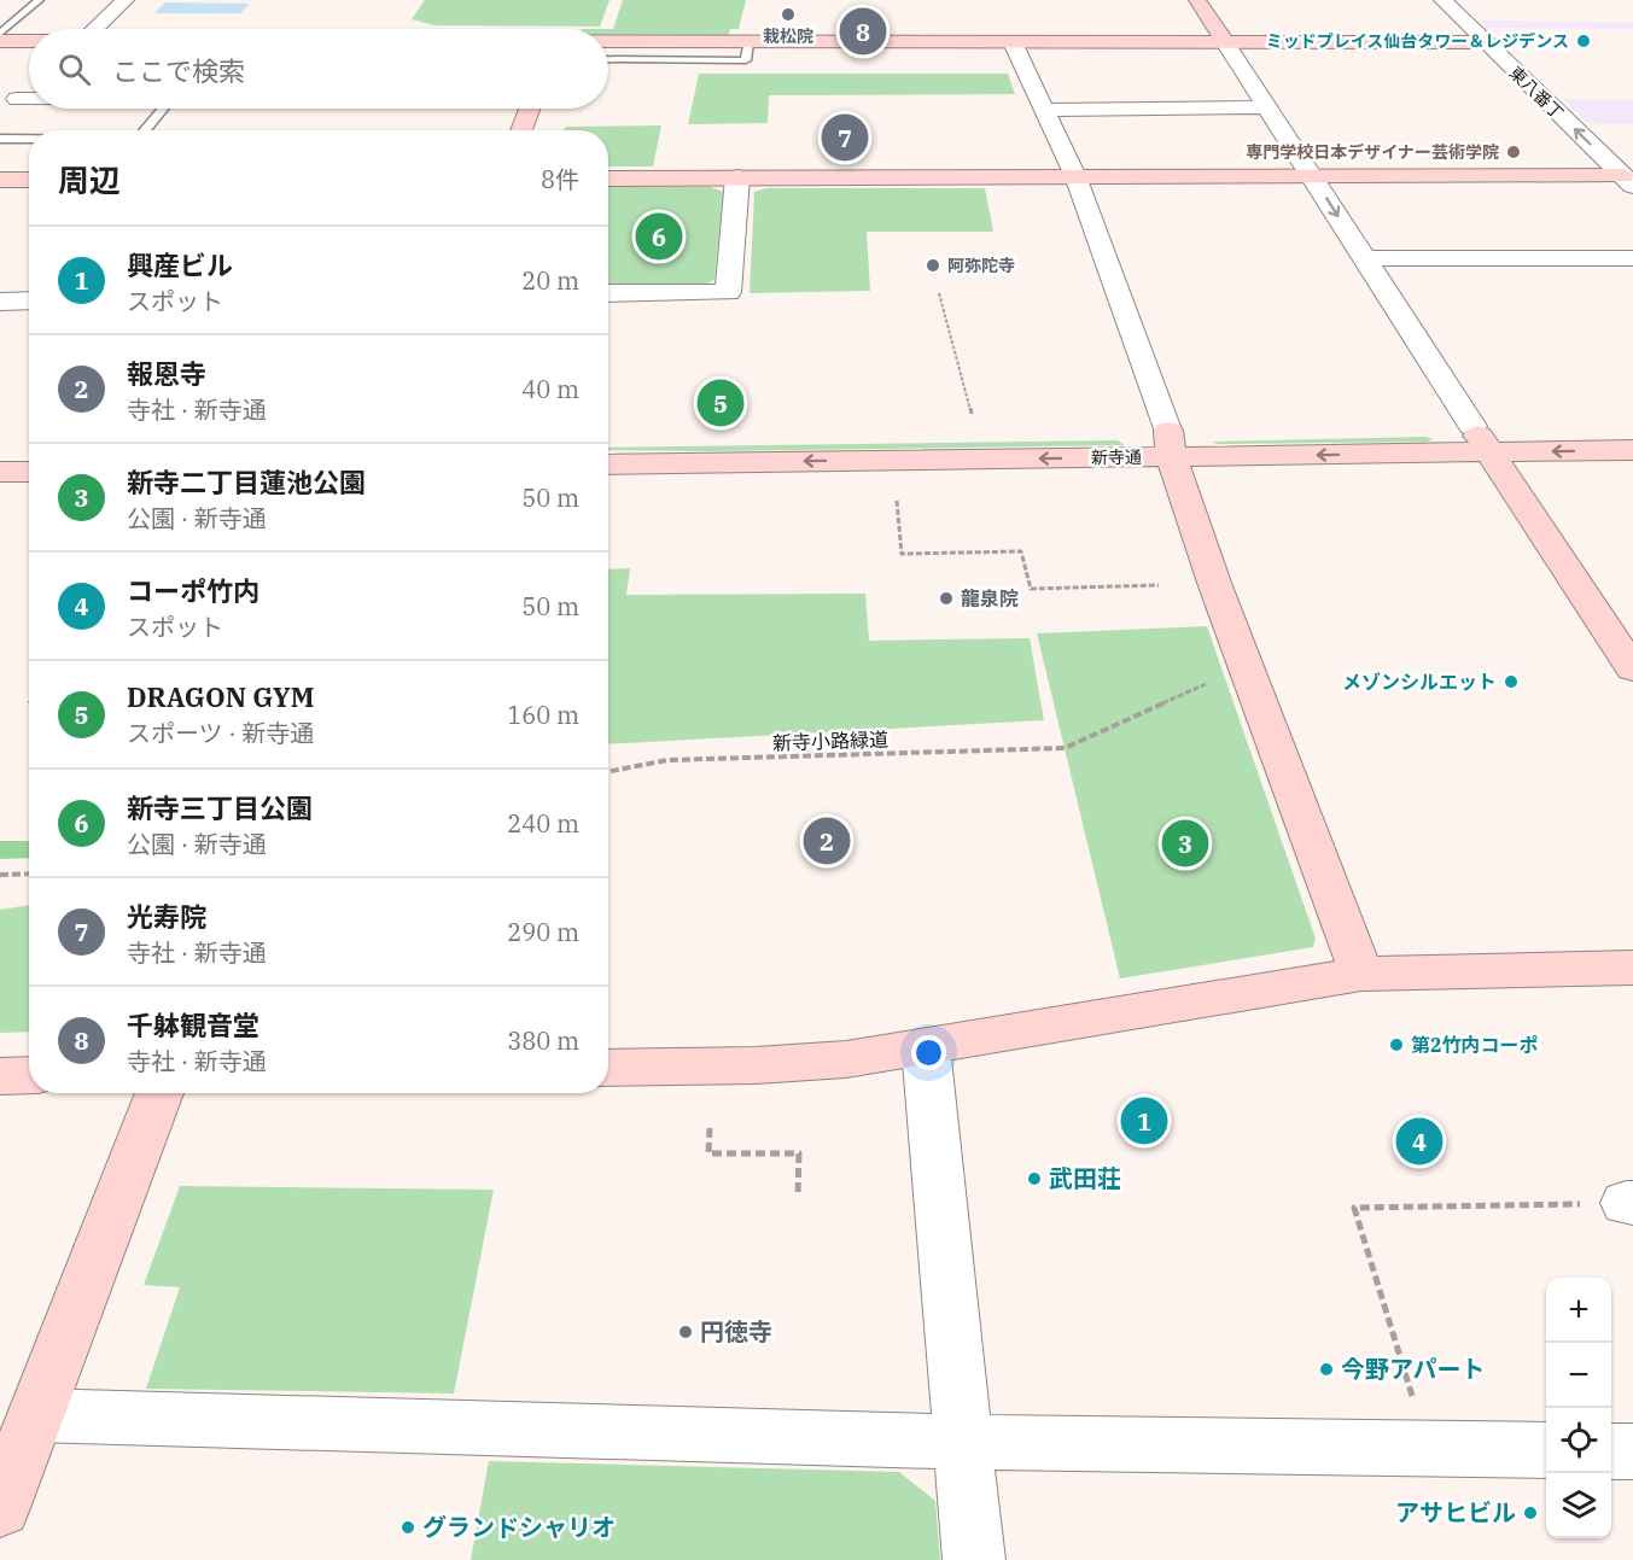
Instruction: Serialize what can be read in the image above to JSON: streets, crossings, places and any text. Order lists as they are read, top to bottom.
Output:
{
  "streets": {
    "street": ["東八番丁", "新寺通"],
    "path": ["新寺小路緑道"]
  },
  "places": [
    "栽松院",
    "ミッドプレイス仙台タワー＆レジデンス",
    "専門学校日本デザイナー芸術学院",
    "阿弥陀寺",
    "龍泉院",
    "メゾンシルエット",
    "第2竹内コーポ",
    "武田荘",
    "円徳寺",
    "今野アパート",
    "アサヒビル",
    "グランドシャリオ"
  ],
  "page": {
    "pins": [
      "8",
      "7",
      "6",
      "5",
      "2",
      "3",
      "1",
      "4"
    ],
    "search": "ここで検索",
    "heading": ["周辺", "8件"],
    "list": [
      {
        "mark": "1",
        "name": "興産ビル",
        "note": "スポット",
        "value": "20 m"
      },
      {
        "mark": "2",
        "name": "報恩寺",
        "note": "寺社 · 新寺通",
        "value": "40 m"
      },
      {
        "mark": "3",
        "name": "新寺二丁目蓮池公園",
        "note": "公園 · 新寺通",
        "value": "50 m"
      },
      {
        "mark": "4",
        "name": "コーポ竹内",
        "note": "スポット",
        "value": "50 m"
      },
      {
        "mark": "5",
        "name": "DRAGON GYM",
        "note": "スポーツ · 新寺通",
        "value": "160 m"
      },
      {
        "mark": "6",
        "name": "新寺三丁目公園",
        "note": "公園 · 新寺通",
        "value": "240 m"
      },
      {
        "mark": "7",
        "name": "光寿院",
        "note": "寺社 · 新寺通",
        "value": "290 m"
      },
      {
        "mark": "8",
        "name": "千躰観音堂",
        "note": "寺社 · 新寺通",
        "value": "380 m"
      }
    ],
    "map_buttons": ["+", "−"]
  }
}
